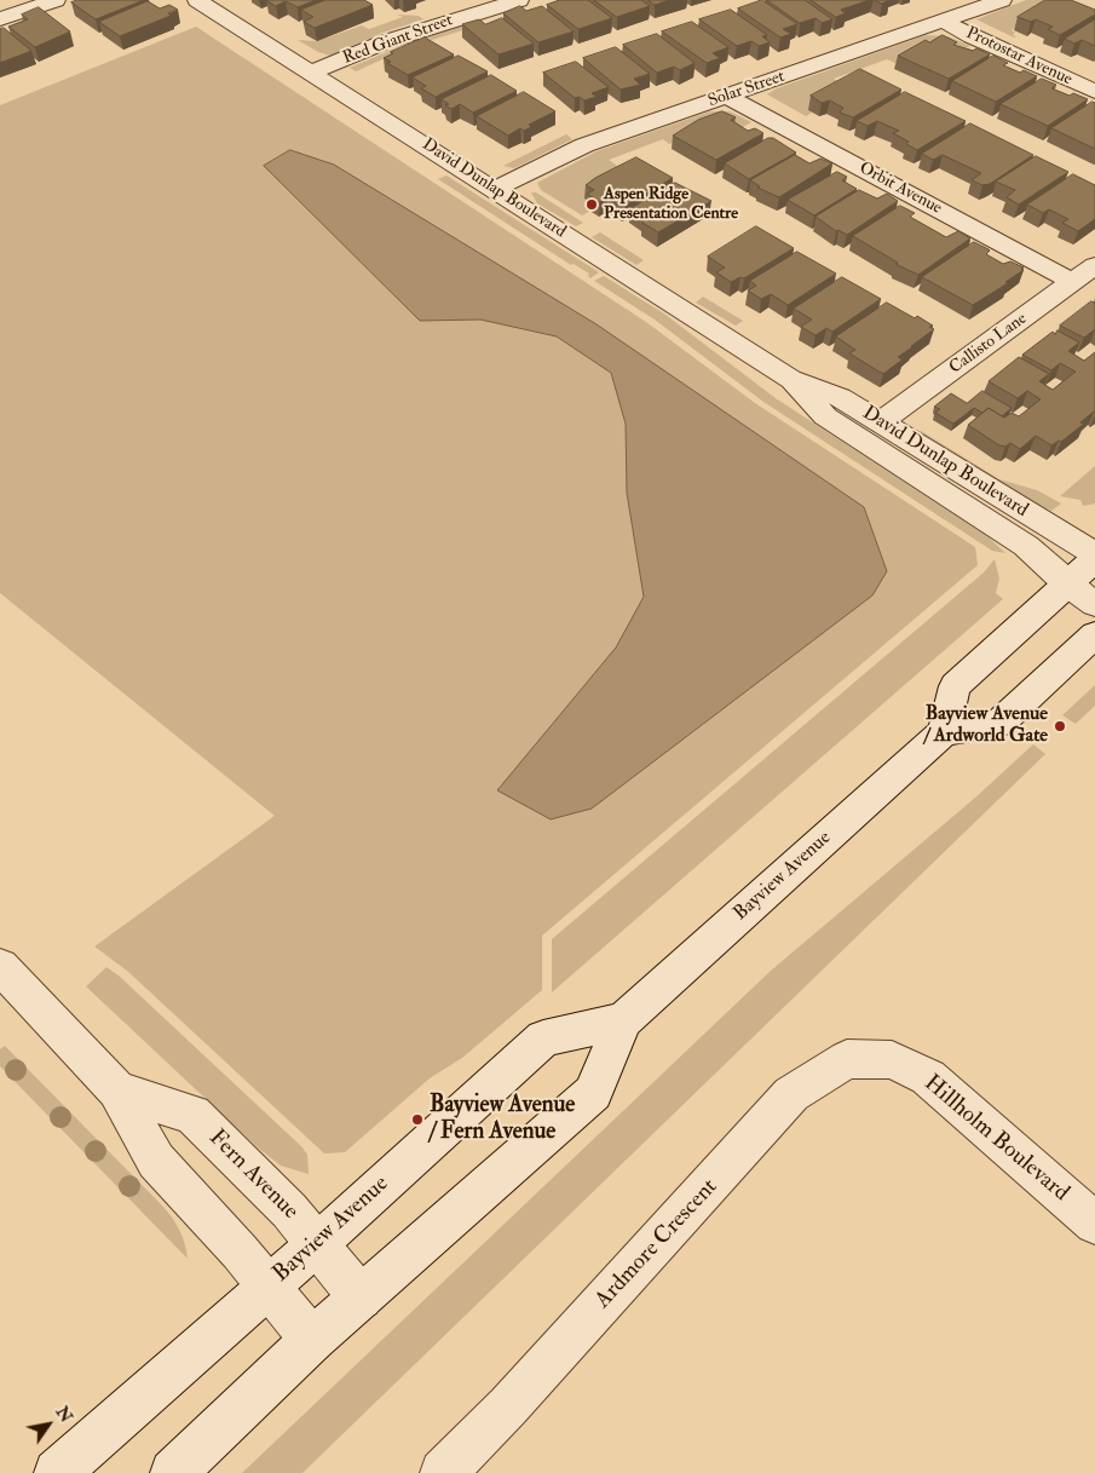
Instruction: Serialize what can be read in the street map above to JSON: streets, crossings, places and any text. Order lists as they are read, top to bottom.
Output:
{
  "streets": {
    "street": [
      "Red Giant Street",
      "Protostar Avenue",
      "Solar Street",
      "David Dunlap Boulevard",
      "Orbit Avenue",
      "Callisto Lane",
      "Bayview Avenue",
      "Hillholm Boulevard",
      "Fern Avenue",
      "Ardmore Crescent"
    ]
  },
  "crossings": [
    ["Red Giant Street", "David Dunlap Boulevard"],
    ["Protostar Avenue", "Solar Street"],
    ["Solar Street", "David Dunlap Boulevard"],
    ["Solar Street", "Orbit Avenue"],
    ["David Dunlap Boulevard", "Callisto Lane"],
    ["Orbit Avenue", "Callisto Lane"],
    ["Bayview Avenue", "Fern Avenue"],
    ["Hillholm Boulevard", "Ardmore Crescent"]
  ],
  "places": ["Aspen Ridge Presentation Centre", "Bayview Avenue / Ardworld Gate", "Bayview Avenue / Fern Avenue"],
  "north": "top right"
}
